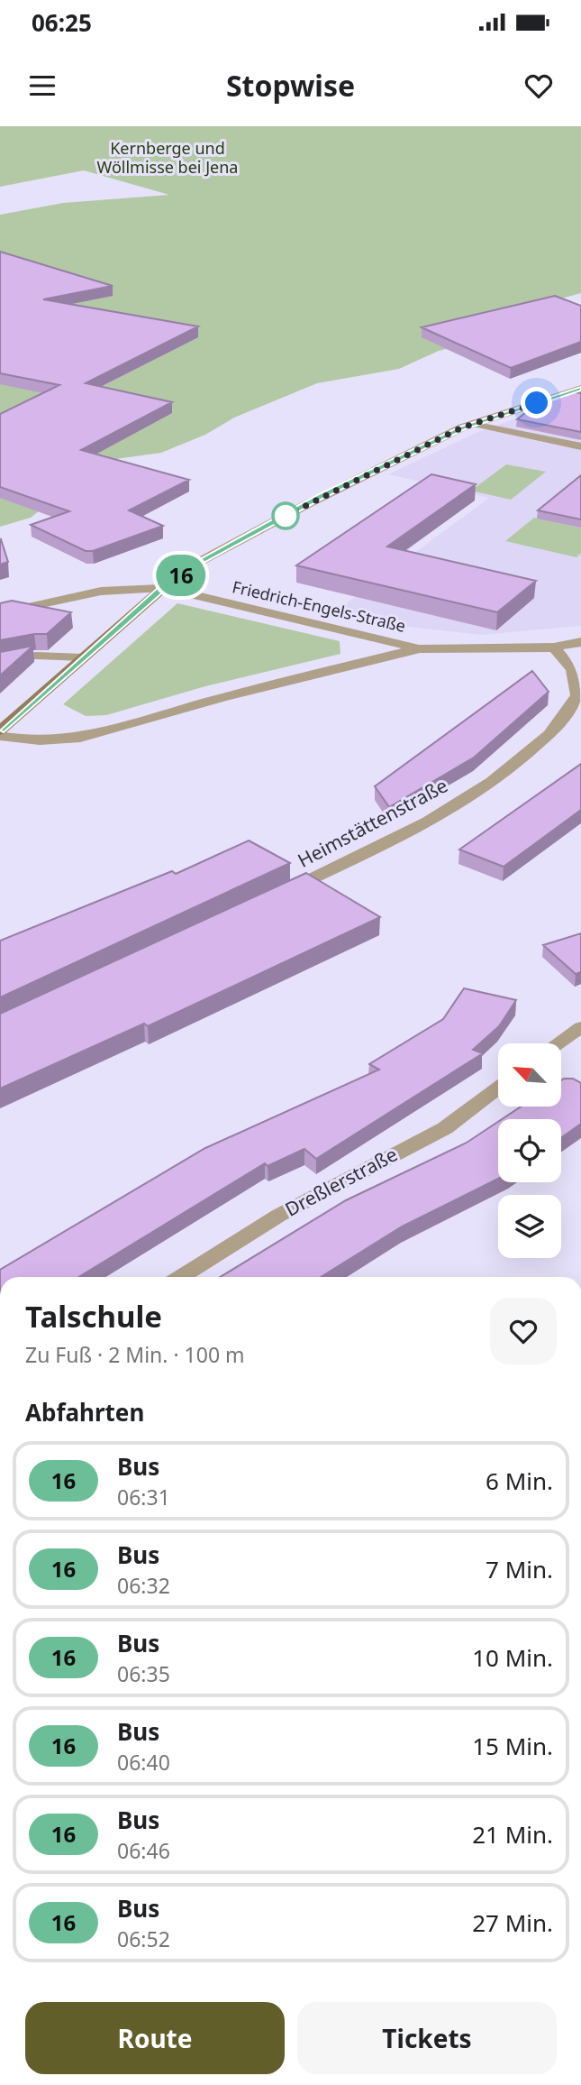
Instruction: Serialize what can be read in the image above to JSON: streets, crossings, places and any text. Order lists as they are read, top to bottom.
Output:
{
  "streets": {
    "street": ["Friedrich-Engels-Straße", "Heimstättenstraße", "Dreßlerstraße"]
  },
  "crossings": [
    ["Friedrich-Engels-Straße", "Heimstättenstraße"]
  ],
  "parks": ["Kernberge und Wöllmisse bei Jena"],
  "lines": ["bus line 16"],
  "north": "top left",
  "page": {
    "status": "06:25",
    "header": "Stopwise",
    "on_map": "16",
    "heading": [
      ["Talschule", "Zu Fuß · 2 Min. · 100 m"],
      "Abfahrten"
    ],
    "list": [
      {
        "mark": "16",
        "name": "Bus",
        "note": "06:31",
        "value": "6 Min."
      },
      {
        "mark": "16",
        "name": "Bus",
        "note": "06:32",
        "value": "7 Min."
      },
      {
        "mark": "16",
        "name": "Bus",
        "note": "06:35",
        "value": "10 Min."
      },
      {
        "mark": "16",
        "name": "Bus",
        "note": "06:40",
        "value": "15 Min."
      },
      {
        "mark": "16",
        "name": "Bus",
        "note": "06:46",
        "value": "21 Min."
      },
      {
        "mark": "16",
        "name": "Bus",
        "note": "06:52",
        "value": "27 Min."
      }
    ],
    "buttons": ["Route", "Tickets"]
  }
}
